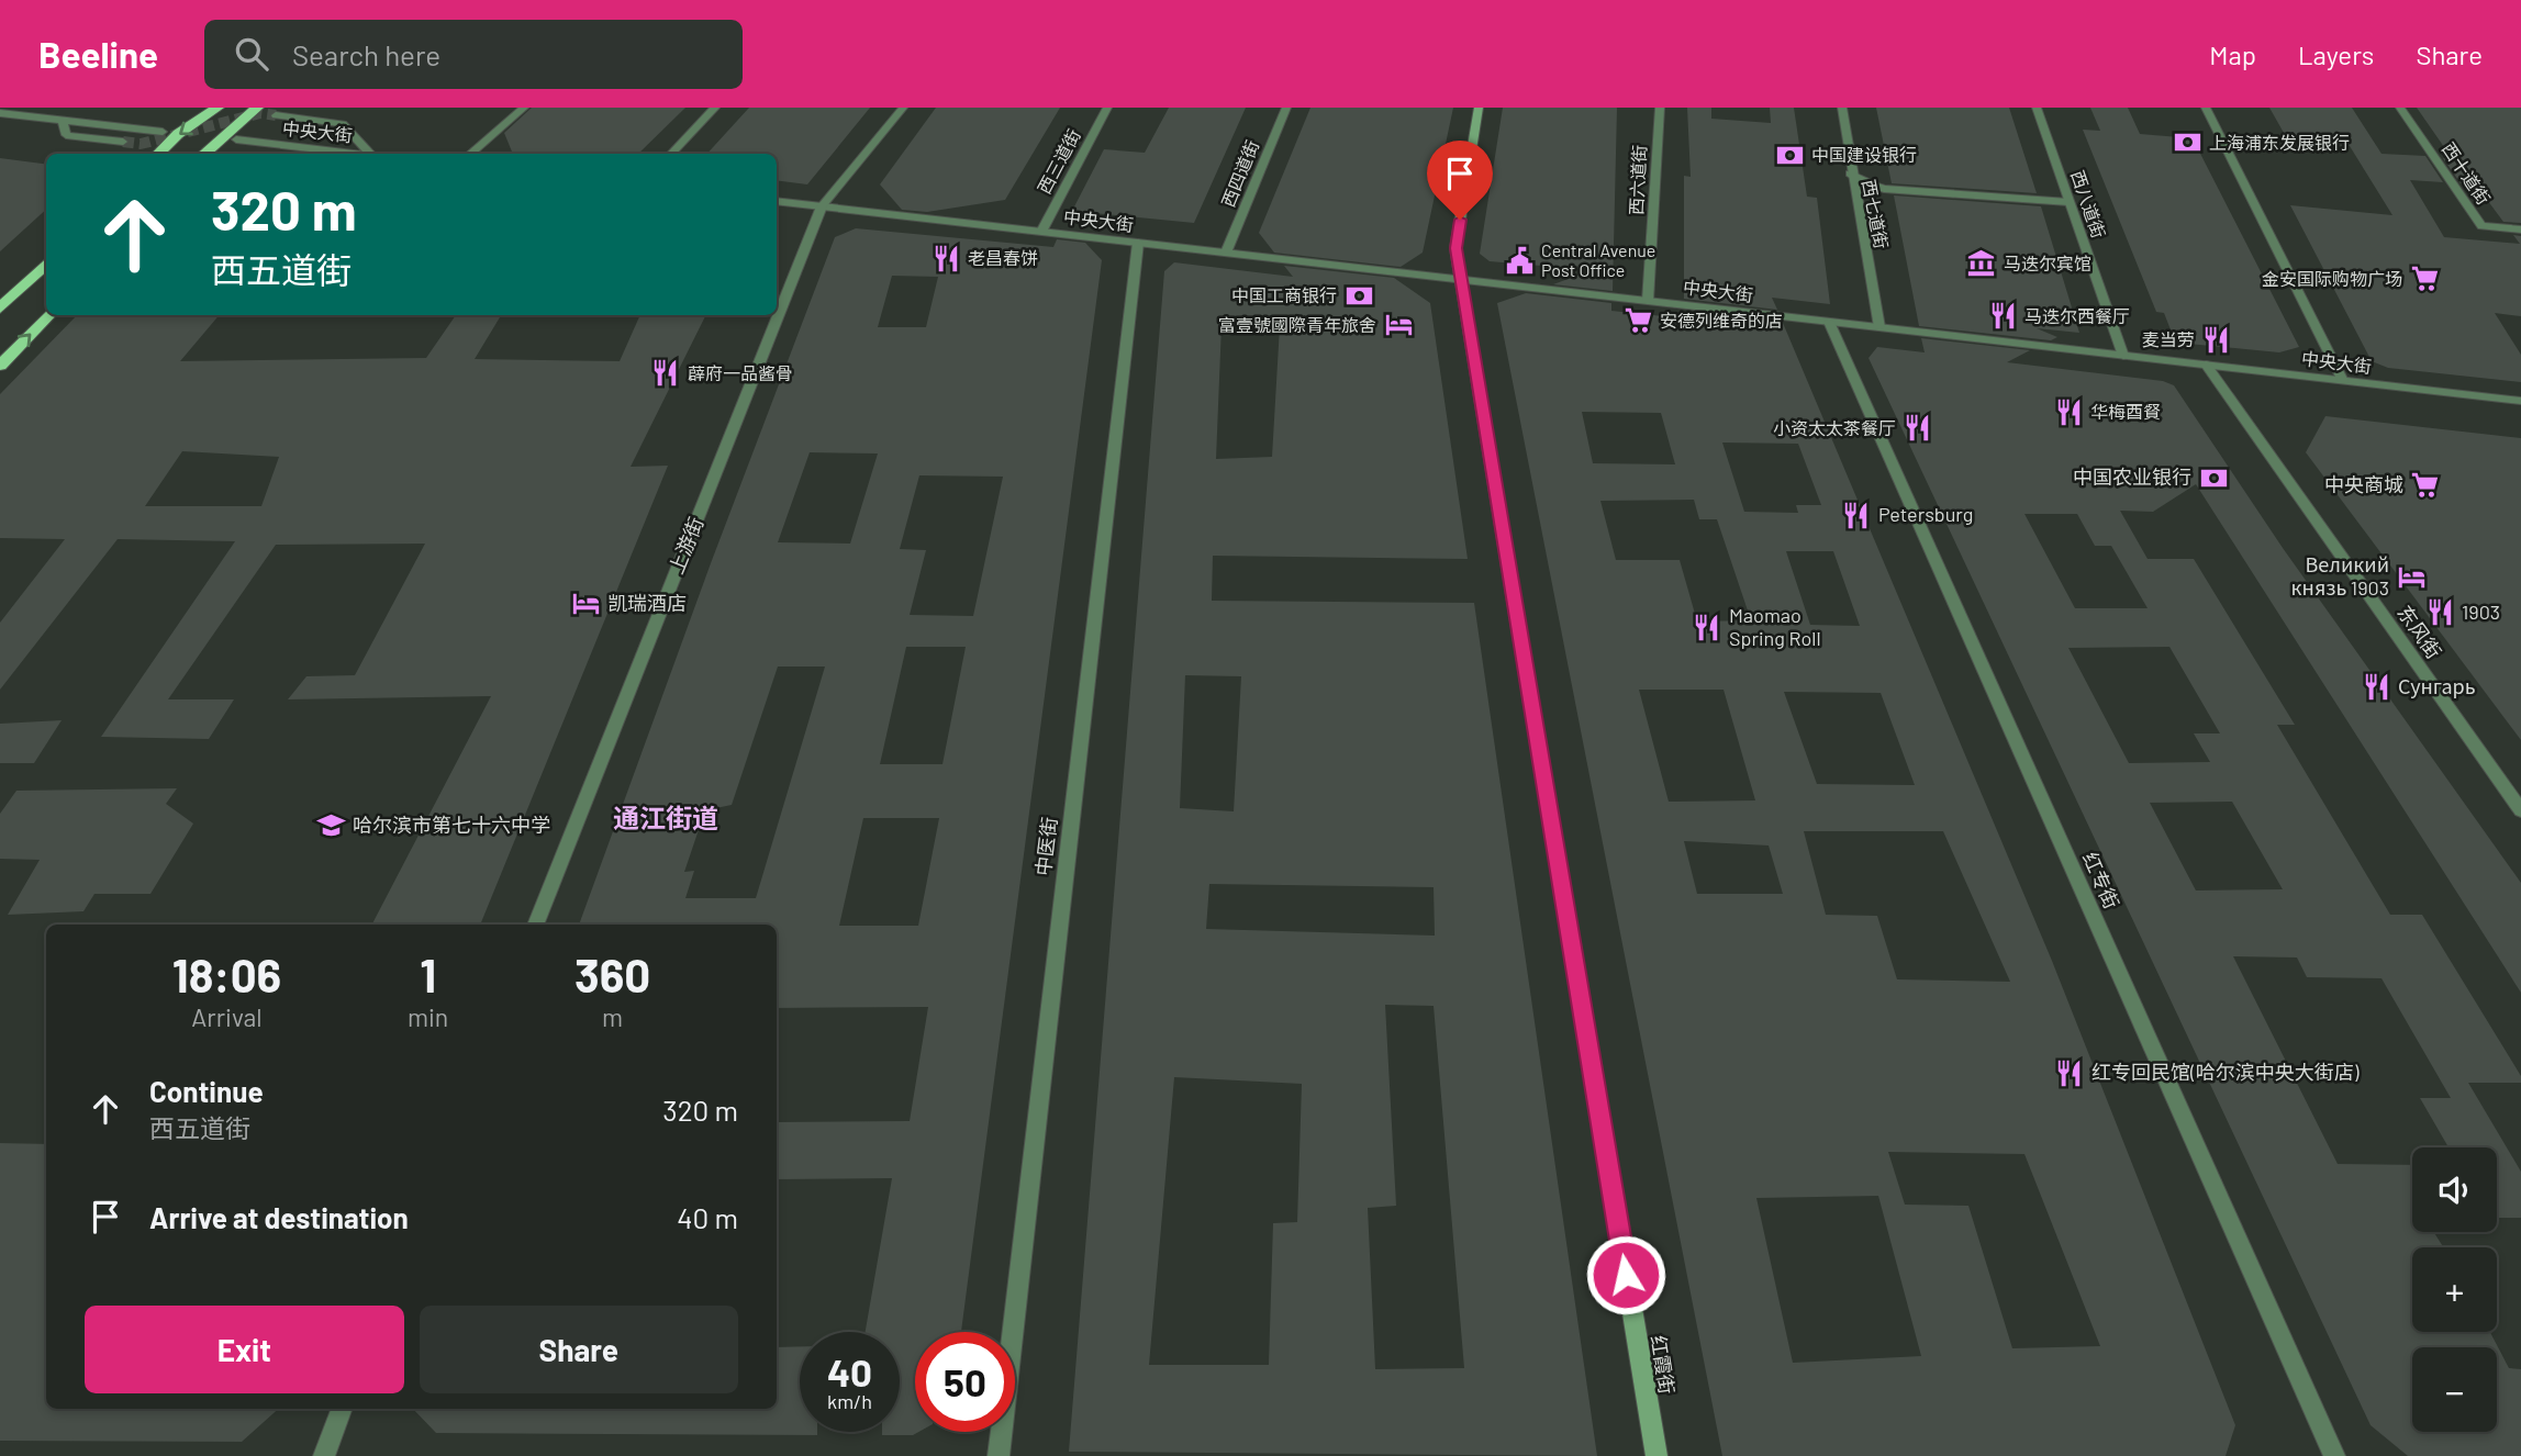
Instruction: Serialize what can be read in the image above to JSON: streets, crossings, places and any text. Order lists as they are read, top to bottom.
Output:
{
  "streets": {
    "main road": ["红霞街"],
    "street": [
      "中央大街",
      "西三道街",
      "西四道街",
      "西十道街",
      "西六道街",
      "西八道街",
      "西七道街",
      "上游街",
      "东风街",
      "中医街",
      "红专街"
    ]
  },
  "crossings": [
    ["中央大街", "西三道街"],
    ["中央大街", "西四道街"],
    ["中央大街", "西六道街"],
    ["中央大街", "西八道街"],
    ["中央大街", "西七道街"],
    ["中央大街", "上游街"],
    ["中央大街", "东风街"],
    ["中央大街", "中医街"],
    ["中央大街", "红专街"],
    ["中央大街", "红霞街"]
  ],
  "districts": ["通江街道"],
  "places": {
    "bank": [
      "上海浦东发展银行",
      "中国建设银行",
      "中国工商银行",
      "中国农业银行"
    ],
    "restaurant": [
      "老昌春饼",
      "马迭尔西餐厅",
      "麦当劳",
      "薜府一品酱骨",
      "华梅酉䝳",
      "小资太太茶餐厅",
      "Petersburg",
      "1903",
      "Maomao Spring Roll",
      "Сунгарь",
      "红专回民馆(哈尔滨中央大街店)"
    ],
    "public building": ["Central Avenue Post Office"],
    "museum": ["马迭尔宾馆"],
    "supermarket": ["金安国际购物广场", "安德列维奇的店", "中央商城"],
    "hotel": ["富壹號國際青年旅舍", "Великий князь 1903", "凯瑞酒店"],
    "school or university": ["哈尔滨市第七十六中学"]
  },
  "page": {
    "header": "Beeline",
    "search": "Search here",
    "nav": ["Map", "Layers", "Share"],
    "turn": ["320 m", "西五道街"],
    "eta": [
      "18:06",
      "Arrival",
      "1",
      "min",
      "360",
      "m"
    ],
    "list": [
      {
        "name": "Continue",
        "note": "西五道街",
        "value": "320 m"
      },
      {
        "name": "Arrive at destination",
        "value": "40 m"
      }
    ],
    "map_buttons": ["+", "−"],
    "buttons": ["Exit", "Share"],
    "speed": "40 km/h",
    "limit": "50"
  }
}
